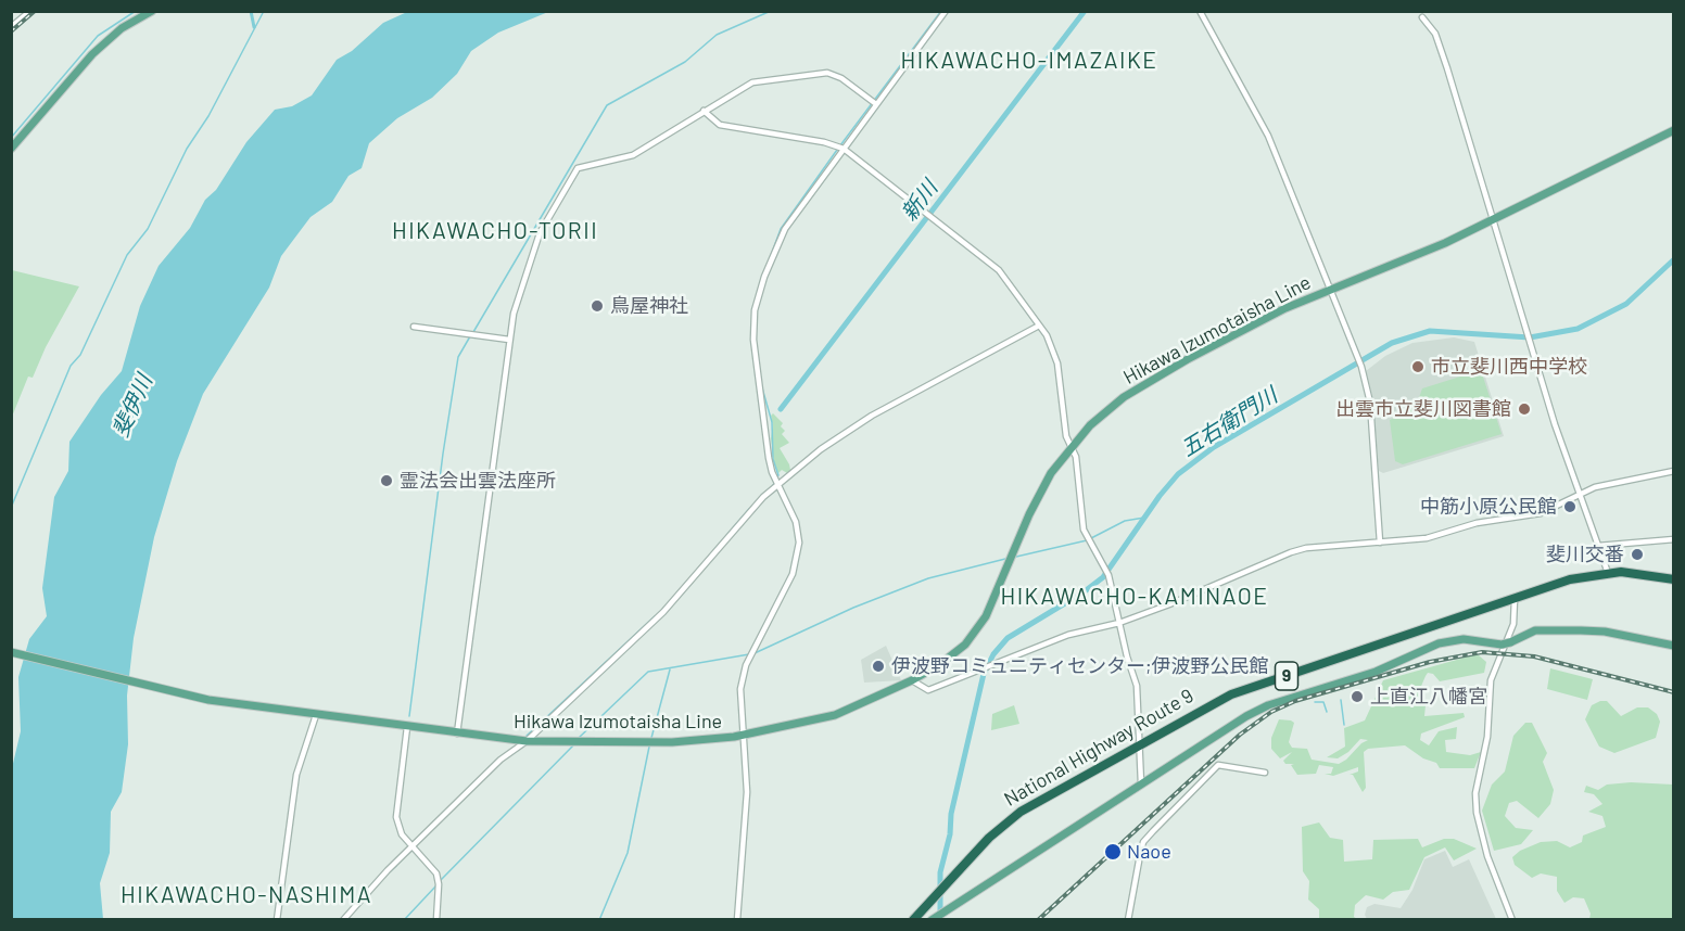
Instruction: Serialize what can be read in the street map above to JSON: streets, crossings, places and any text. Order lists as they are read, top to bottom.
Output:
{
  "streets": {
    "highway": ["9", "National Highway Route 9"],
    "main road": ["Hikawa Izumotaisha Line"]
  },
  "districts": [
    "HIKAWACHO-IMAZAIKE",
    "HIKAWACHO-TORII",
    "HIKAWACHO-KAMINAOE",
    "HIKAWACHO-NASHIMA"
  ],
  "water": ["新川", "斐伊川", "五右衛門川"],
  "places": [
    "鳥屋神社",
    "市立斐川西中学校",
    "出雲市立斐川図書館",
    "霊法会出雲法座所",
    "中筋小原公民館",
    "斐川交番",
    "伊波野コミュニティセンター;伊波野公民館",
    "上直江八幡宮",
    "Naoe"
  ]
}
